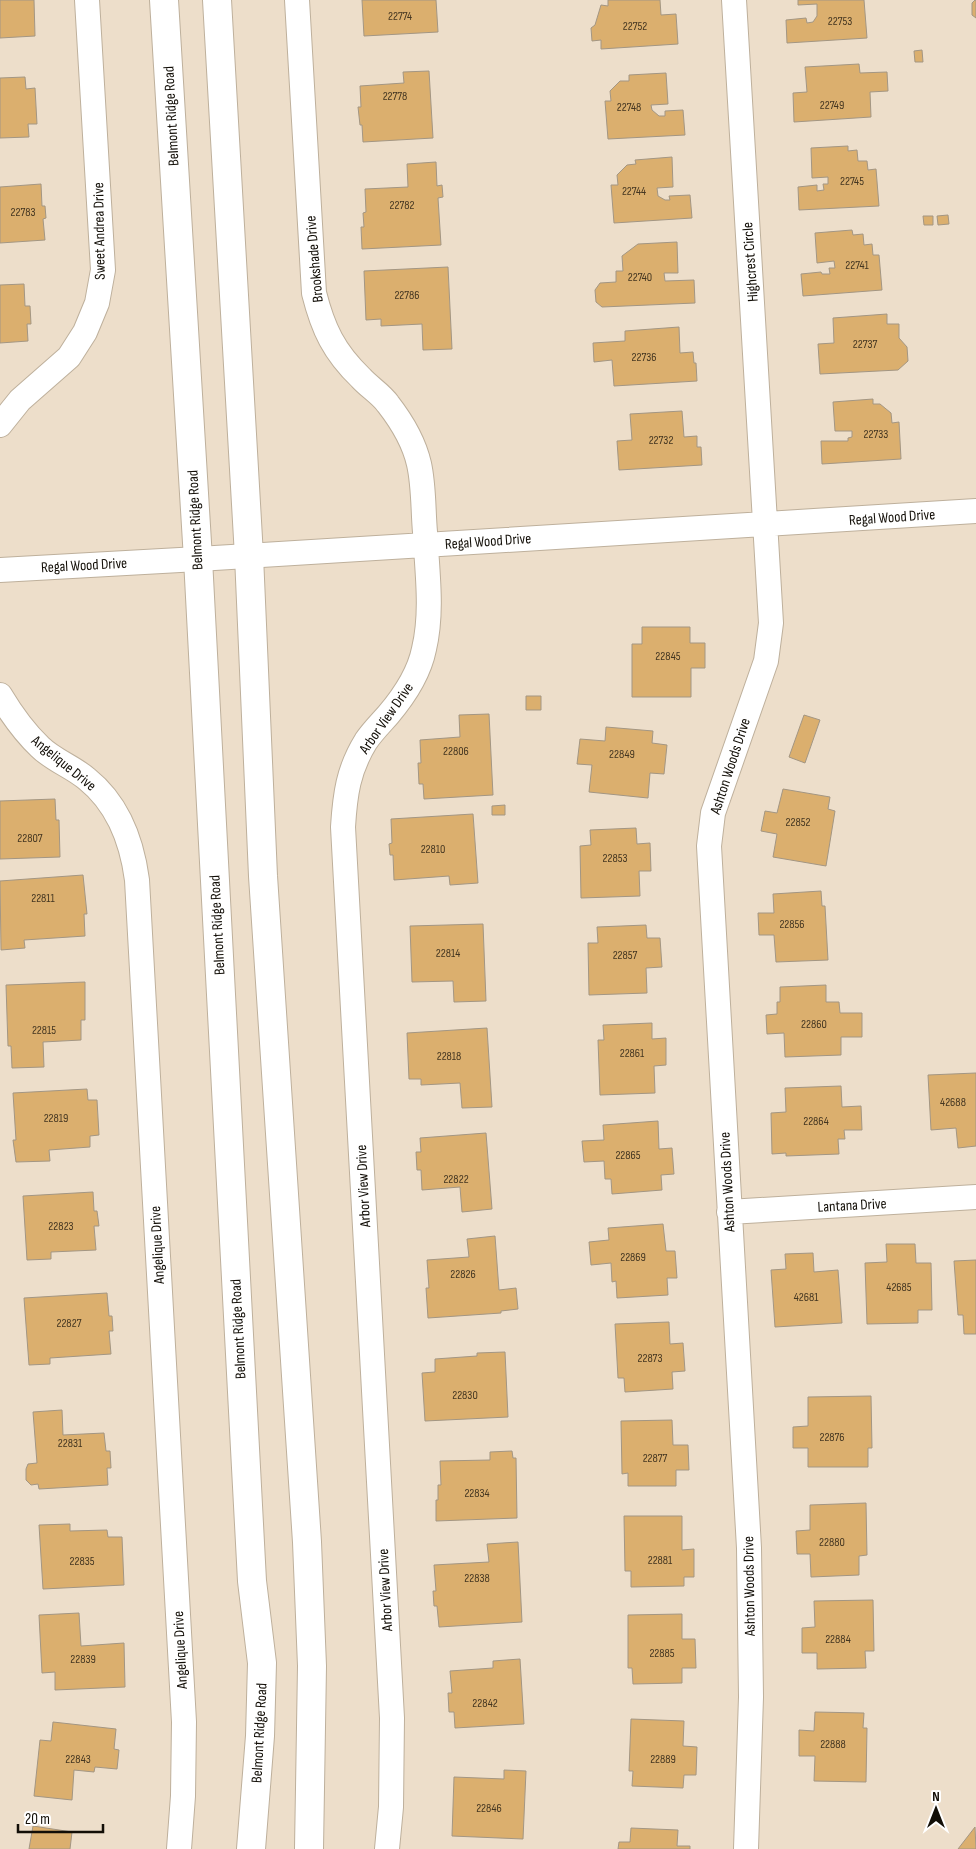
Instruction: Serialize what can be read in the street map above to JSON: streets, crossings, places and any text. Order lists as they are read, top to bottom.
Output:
{
  "streets": {
    "main road": ["Belmont Ridge Road"],
    "street": [
      "Sweet Andrea Drive",
      "Brookshade Drive",
      "Highcrest Circle",
      "Regal Wood Drive",
      "Arbor View Drive",
      "Angelique Drive",
      "Ashton Woods Drive",
      "Lantana Drive"
    ]
  },
  "crossings": [
    ["Belmont Ridge Road", "Regal Wood Drive"],
    ["Brookshade Drive", "Regal Wood Drive"],
    ["Brookshade Drive", "Arbor View Drive"],
    ["Highcrest Circle", "Regal Wood Drive"],
    ["Highcrest Circle", "Ashton Woods Drive"],
    ["Regal Wood Drive", "Arbor View Drive"],
    ["Regal Wood Drive", "Ashton Woods Drive"],
    ["Ashton Woods Drive", "Lantana Drive"]
  ],
  "house_numbers": [
    "22774",
    "22753",
    "22752",
    "22778",
    "22749",
    "22748",
    "22745",
    "22744",
    "22782",
    "22783",
    "22741",
    "22740",
    "22786",
    "22737",
    "22736",
    "22733",
    "22732",
    "22845",
    "22806",
    "22849",
    "22852",
    "22807",
    "22810",
    "22853",
    "22811",
    "22856",
    "22814",
    "22857",
    "22860",
    "22815",
    "22861",
    "22818",
    "42688",
    "22819",
    "22864",
    "22865",
    "22822",
    "22823",
    "22869",
    "22826",
    "42685",
    "42681",
    "22827",
    "22873",
    "22830",
    "22876",
    "22831",
    "22877",
    "22834",
    "22880",
    "22881",
    "22835",
    "22838",
    "22884",
    "22885",
    "22839",
    "22842",
    "22888",
    "22843",
    "22889",
    "22846"
  ],
  "scale_bar": "20 m",
  "north": "top"
}
